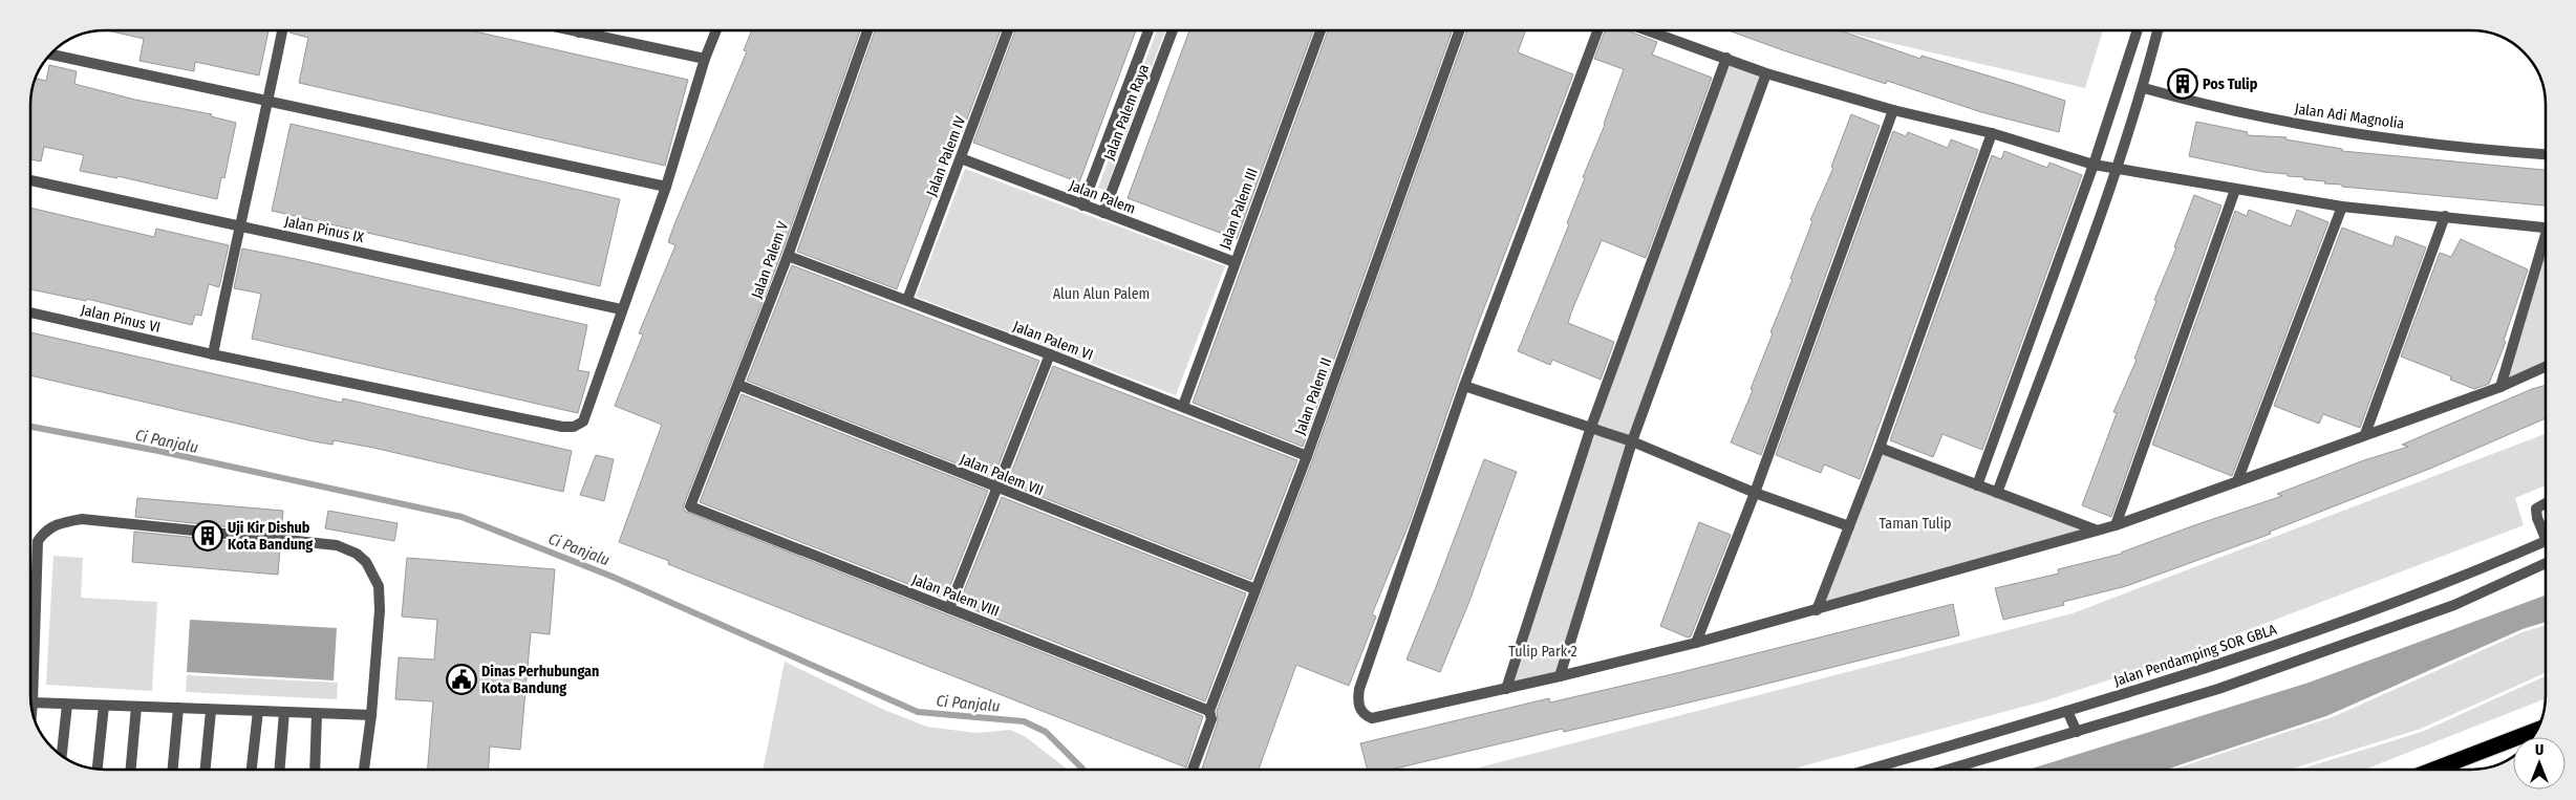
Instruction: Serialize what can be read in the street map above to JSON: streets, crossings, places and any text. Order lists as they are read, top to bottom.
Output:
{
  "streets": {
    "street": [
      "Jalan Palem Raya",
      "Jalan Adi Magnolia",
      "Jalan Palem IV",
      "Jalan Palem",
      "Jalan Palem III",
      "Jalan Pinus IX",
      "Jalan Palem V",
      "Jalan Pinus VI",
      "Jalan Palem VI",
      "Jalan Palem II",
      "Jalan Palem VII",
      "Jalan Palem VIII",
      "Jalan Pendamping SOR GBLA"
    ]
  },
  "crossings": [
    ["Jalan Palem Raya", "Jalan Palem"],
    ["Jalan Palem IV", "Jalan Palem"],
    ["Jalan Palem IV", "Jalan Palem VI"],
    ["Jalan Palem", "Jalan Palem III"],
    ["Jalan Palem III", "Jalan Palem VI"],
    ["Jalan Pinus IX", "Jalan Pinus VI"],
    ["Jalan Palem V", "Jalan Palem VI"],
    ["Jalan Palem V", "Jalan Palem VII"],
    ["Jalan Palem V", "Jalan Palem VIII"],
    ["Jalan Palem VI", "Jalan Palem II"],
    ["Jalan Palem II", "Jalan Palem VII"],
    ["Jalan Palem II", "Jalan Palem VIII"]
  ],
  "water": ["Ci Panjalu"],
  "parks": ["Alun Alun Palem", "Taman Tulip", "Tulip Park 2"],
  "places": {
    "building": ["Pos Tulip", "Uji Kir Dishub Kota Bandung"],
    "public building": ["Dinas Perhubungan Kota Bandung"]
  },
  "north": "top"
}
